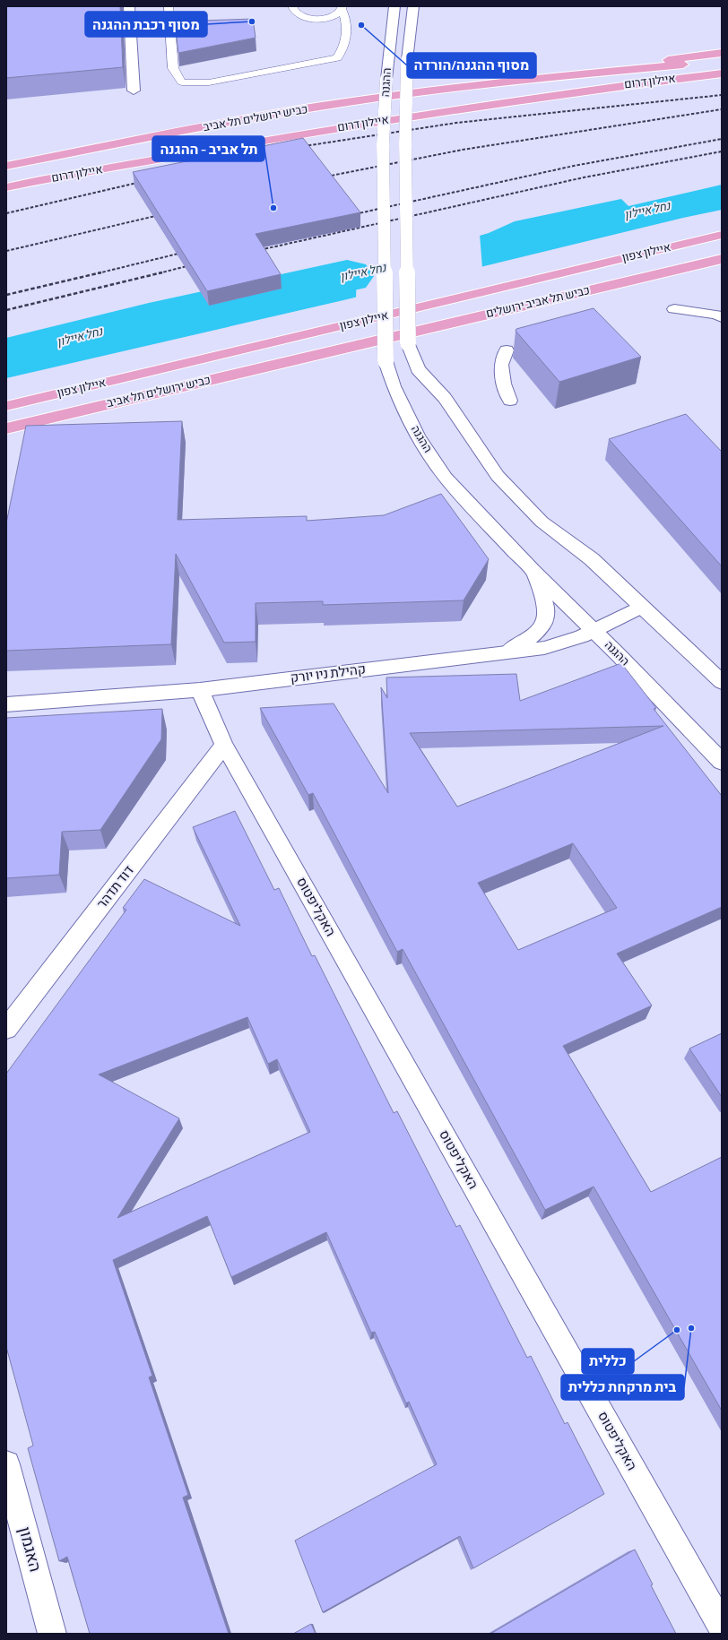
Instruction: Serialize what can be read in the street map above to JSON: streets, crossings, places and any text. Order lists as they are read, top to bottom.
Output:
{
  "streets": {
    "highway": [
      "איילון דרום",
      "כביש ירושלים תל אביב",
      "איילון צפון",
      "כביש תל אביב ירושלים"
    ],
    "street": [
      "ההגנה",
      "קהילת ניו יורק",
      "דוד תדהר",
      "האקליפטוס",
      "האגמון"
    ]
  },
  "crossings": [
    ["ההגנה", "קהילת ניו יורק"],
    ["כביש ירושלים תל אביב", "כביש תל אביב ירושלים"],
    ["קהילת ניו יורק", "האקליפטוס"],
    ["דוד תדהר", "האקליפטוס"]
  ],
  "water": ["נחל איילון"],
  "places": [
    "מסוף רכבת ההגנה",
    "מסוף ההגנה/הורדה",
    "תל אביב - ההגנה",
    "בית מרקחת כללית",
    "כללית"
  ]
}
